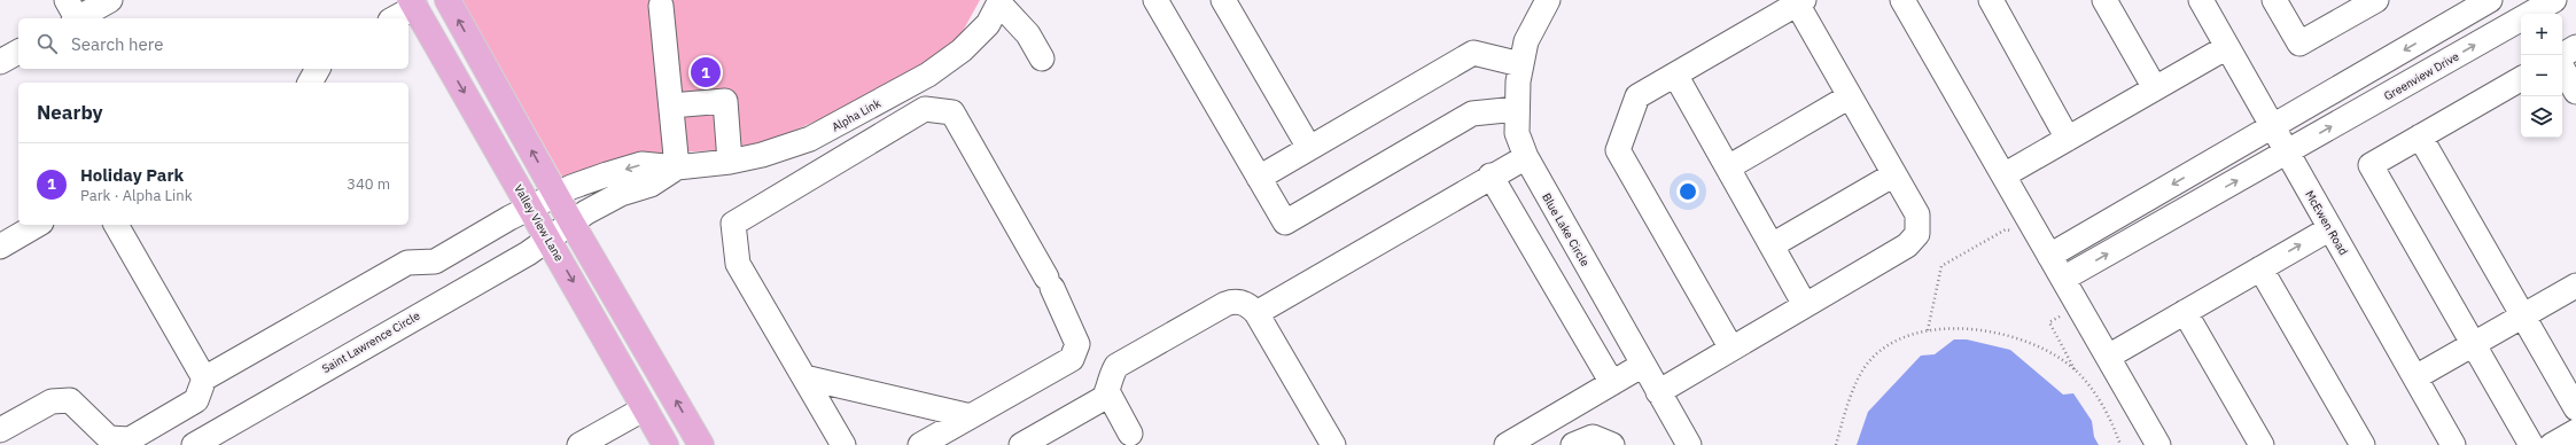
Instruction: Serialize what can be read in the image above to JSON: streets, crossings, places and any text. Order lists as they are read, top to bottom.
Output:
{
  "streets": {
    "main road": ["Valley View Lane"],
    "street": [
      "Greenview Drive",
      "Alpha Link",
      "McEwen Road",
      "Blue Lake Circle",
      "Saint Lawrence Circle"
    ]
  },
  "crossings": [
    ["Greenview Drive", "McEwen Road"],
    ["Alpha Link", "Valley View Lane"],
    ["Alpha Link", "Saint Lawrence Circle"],
    ["Valley View Lane", "Saint Lawrence Circle"]
  ],
  "page": {
    "map_buttons": ["+", "−"],
    "search": "Search here",
    "pins": "1",
    "heading": "Nearby",
    "list": [
      {
        "mark": "1",
        "name": "Holiday Park",
        "note": "Park · Alpha Link",
        "value": "340 m"
      }
    ]
  }
}
